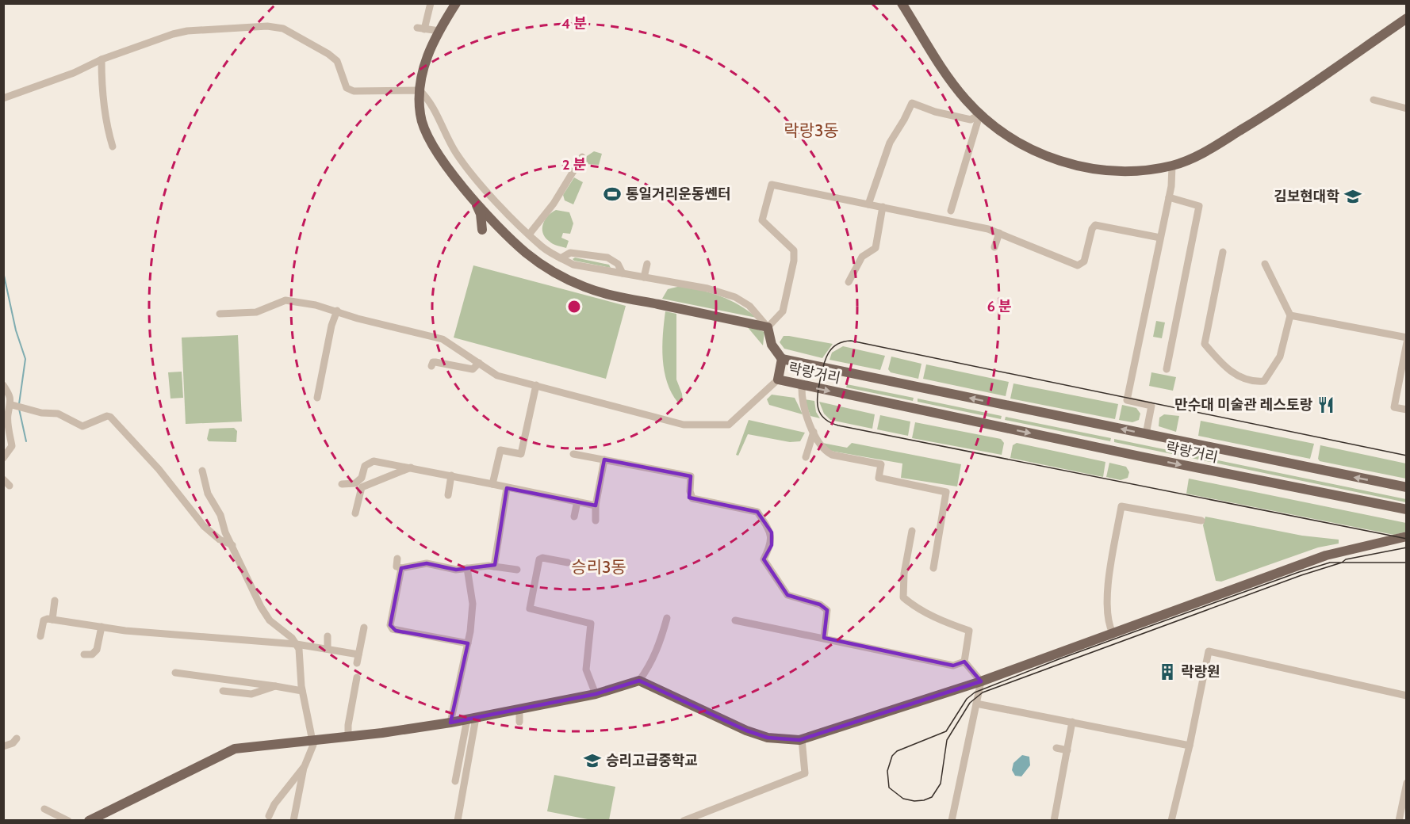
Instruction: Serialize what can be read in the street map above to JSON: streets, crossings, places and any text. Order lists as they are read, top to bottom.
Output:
{
  "streets": {
    "main road": ["락랑거리"]
  },
  "districts": ["락랑3동", "승리3동"],
  "places": {
    "sports": ["통일거리운동쎈터"],
    "school or university": ["김보현대학", "승리고급중학교"],
    "restaurant": ["만수대 미술관 레스토랑"],
    "building": ["락랑원"]
  },
  "rings": ["4 분", "2 분", "6 분"]
}
